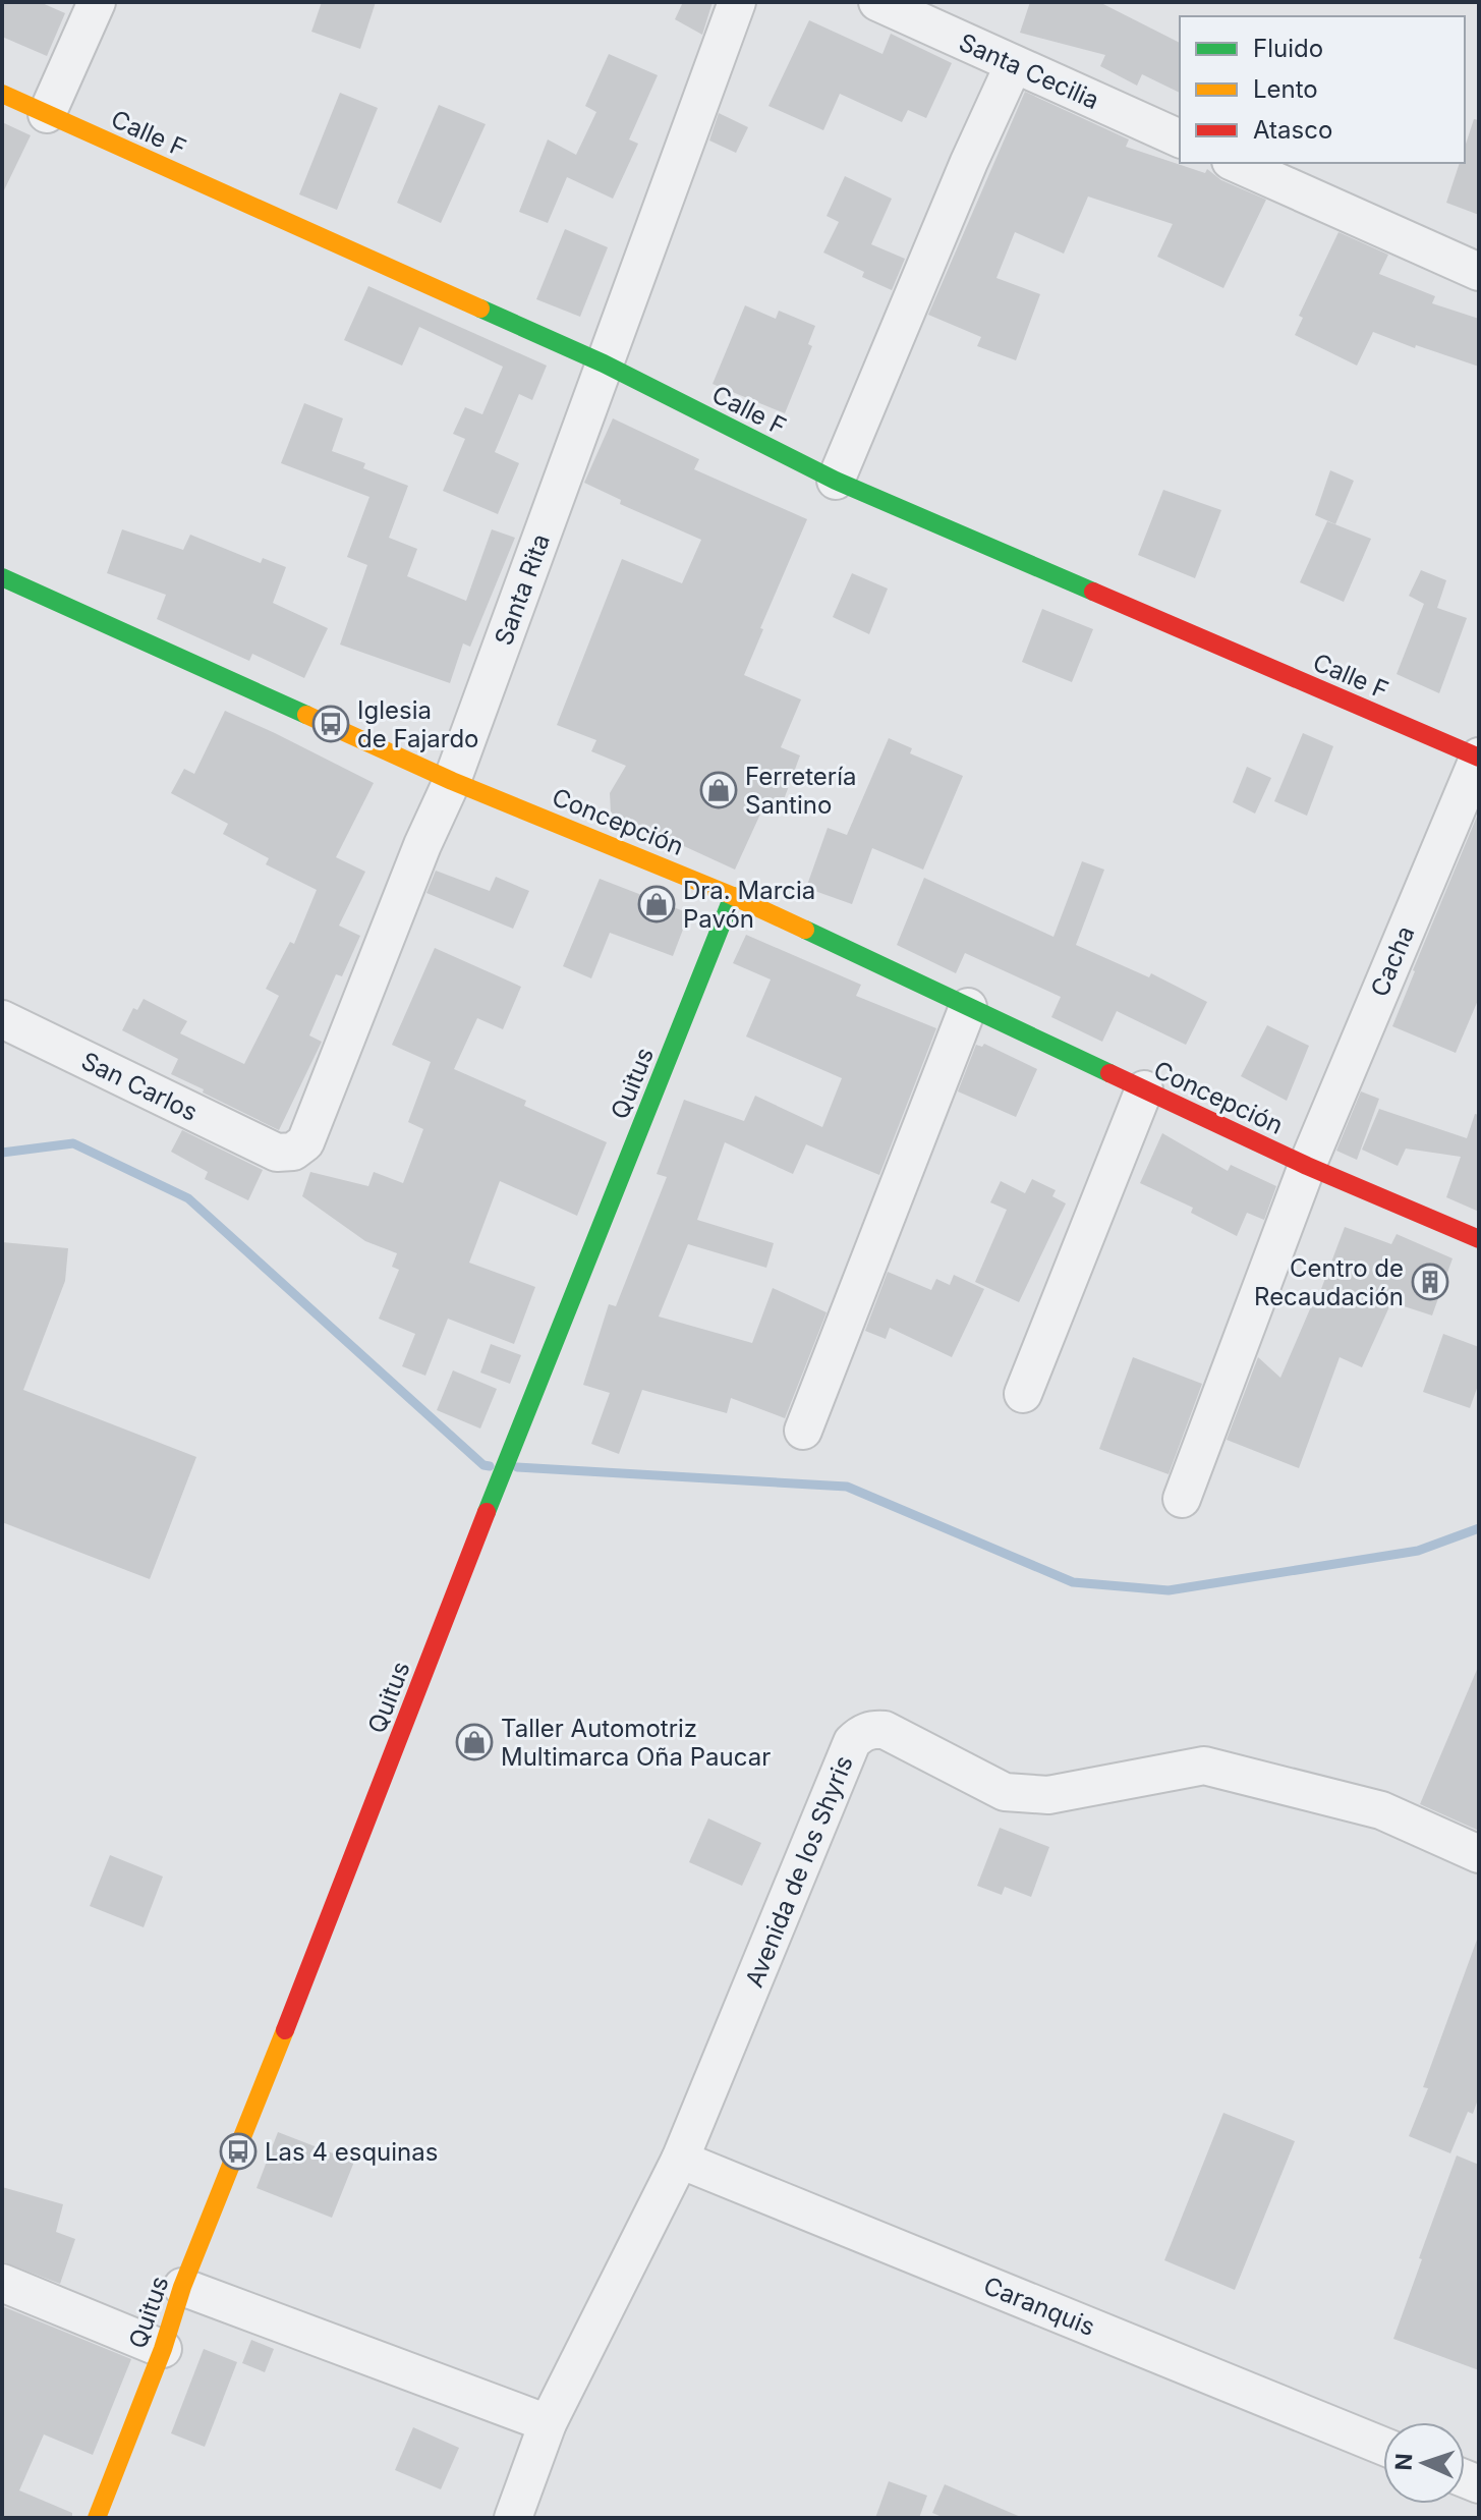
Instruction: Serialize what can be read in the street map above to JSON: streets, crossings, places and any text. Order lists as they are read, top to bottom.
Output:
{
  "streets": {
    "street": [
      "Santa Cecilia",
      "Calle F",
      "Santa Rita",
      "Concepción",
      "Cacha",
      "Quitus",
      "San Carlos",
      "Avenida de los Shyris",
      "Caranquis"
    ]
  },
  "crossings": [
    ["Calle F", "Santa Rita"],
    ["Calle F", "Cacha"],
    ["Santa Rita", "Concepción"],
    ["Santa Rita", "San Carlos"],
    ["Concepción", "Cacha"],
    ["Concepción", "Quitus"],
    ["Avenida de los Shyris", "Caranquis"]
  ],
  "places": {
    "bus stop": ["Iglesia de Fajardo", "Las 4 esquinas"],
    "shop": ["Ferretería Santino", "Dra. Marcia Pavón", "Taller Automotriz Multimarca Oña Paucar"],
    "building": ["Centro de Recaudación"]
  },
  "legend": ["Fluido", "Lento", "Atasco"],
  "north": "left"
}
